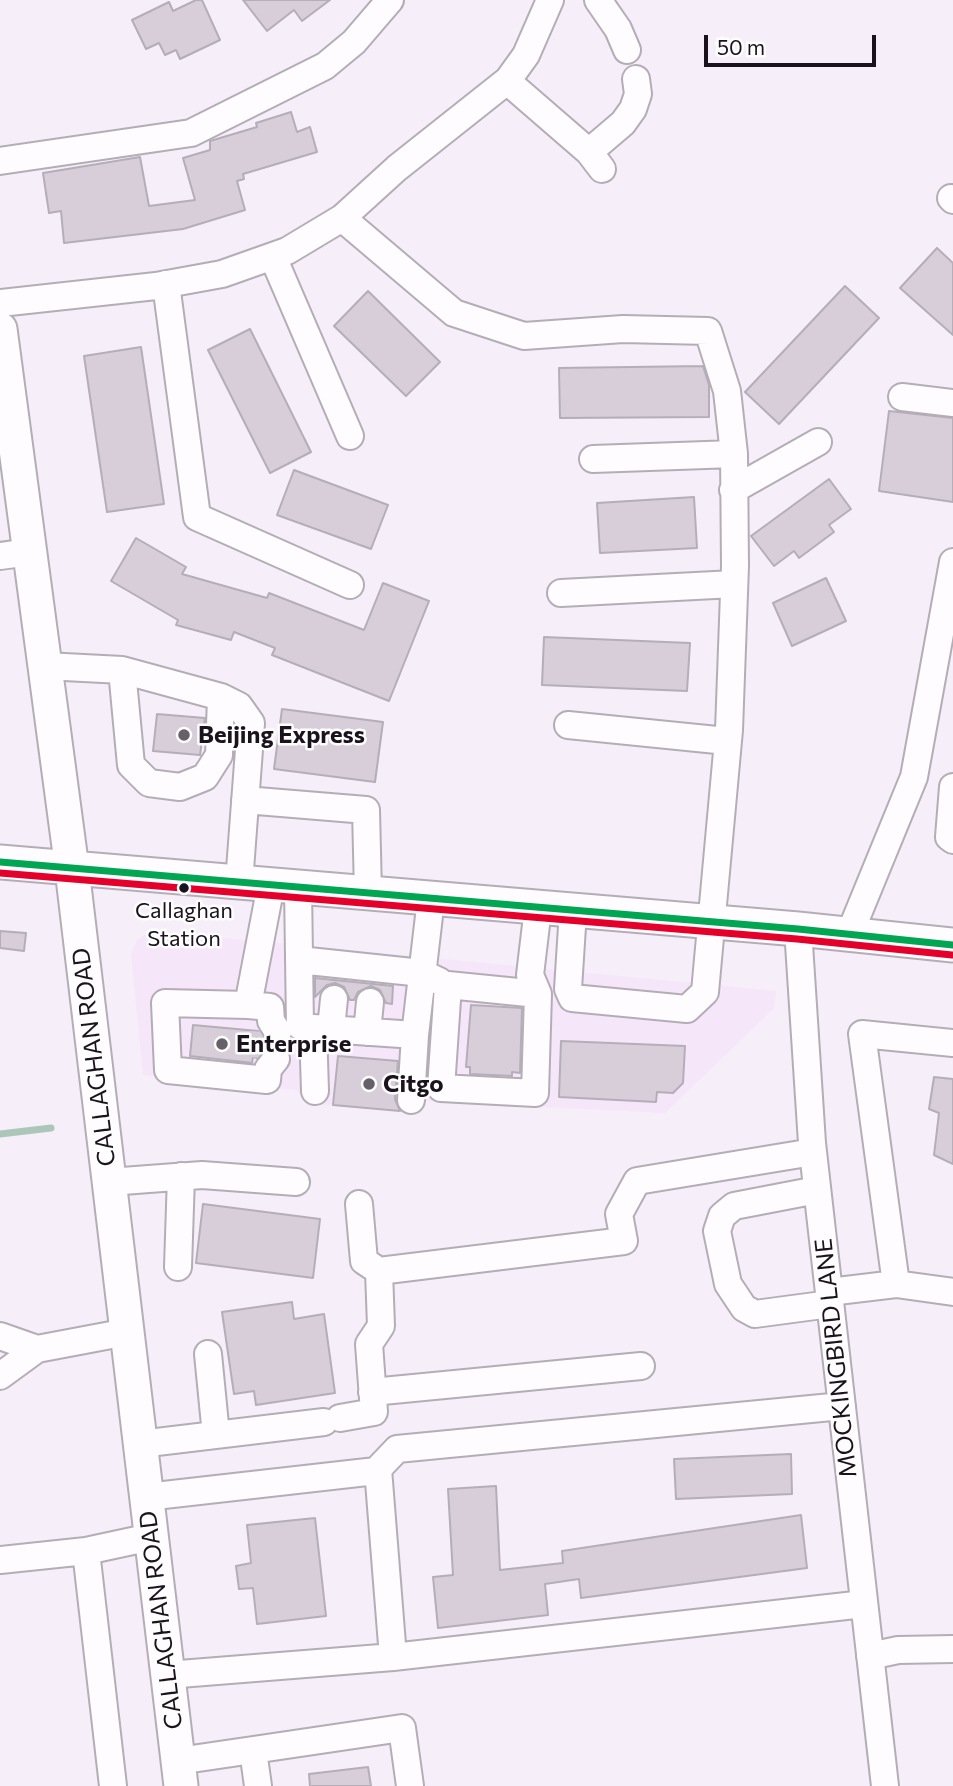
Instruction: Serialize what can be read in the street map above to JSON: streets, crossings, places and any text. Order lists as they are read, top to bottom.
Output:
{
  "streets": {
    "main road": ["CALLAGHAN ROAD"],
    "street": ["MOCKINGBIRD LANE"]
  },
  "places": [
    "Beijing Express",
    "Callaghan Station",
    "Enterprise",
    "Citgo"
  ],
  "scale_bar": "50 m"
}
